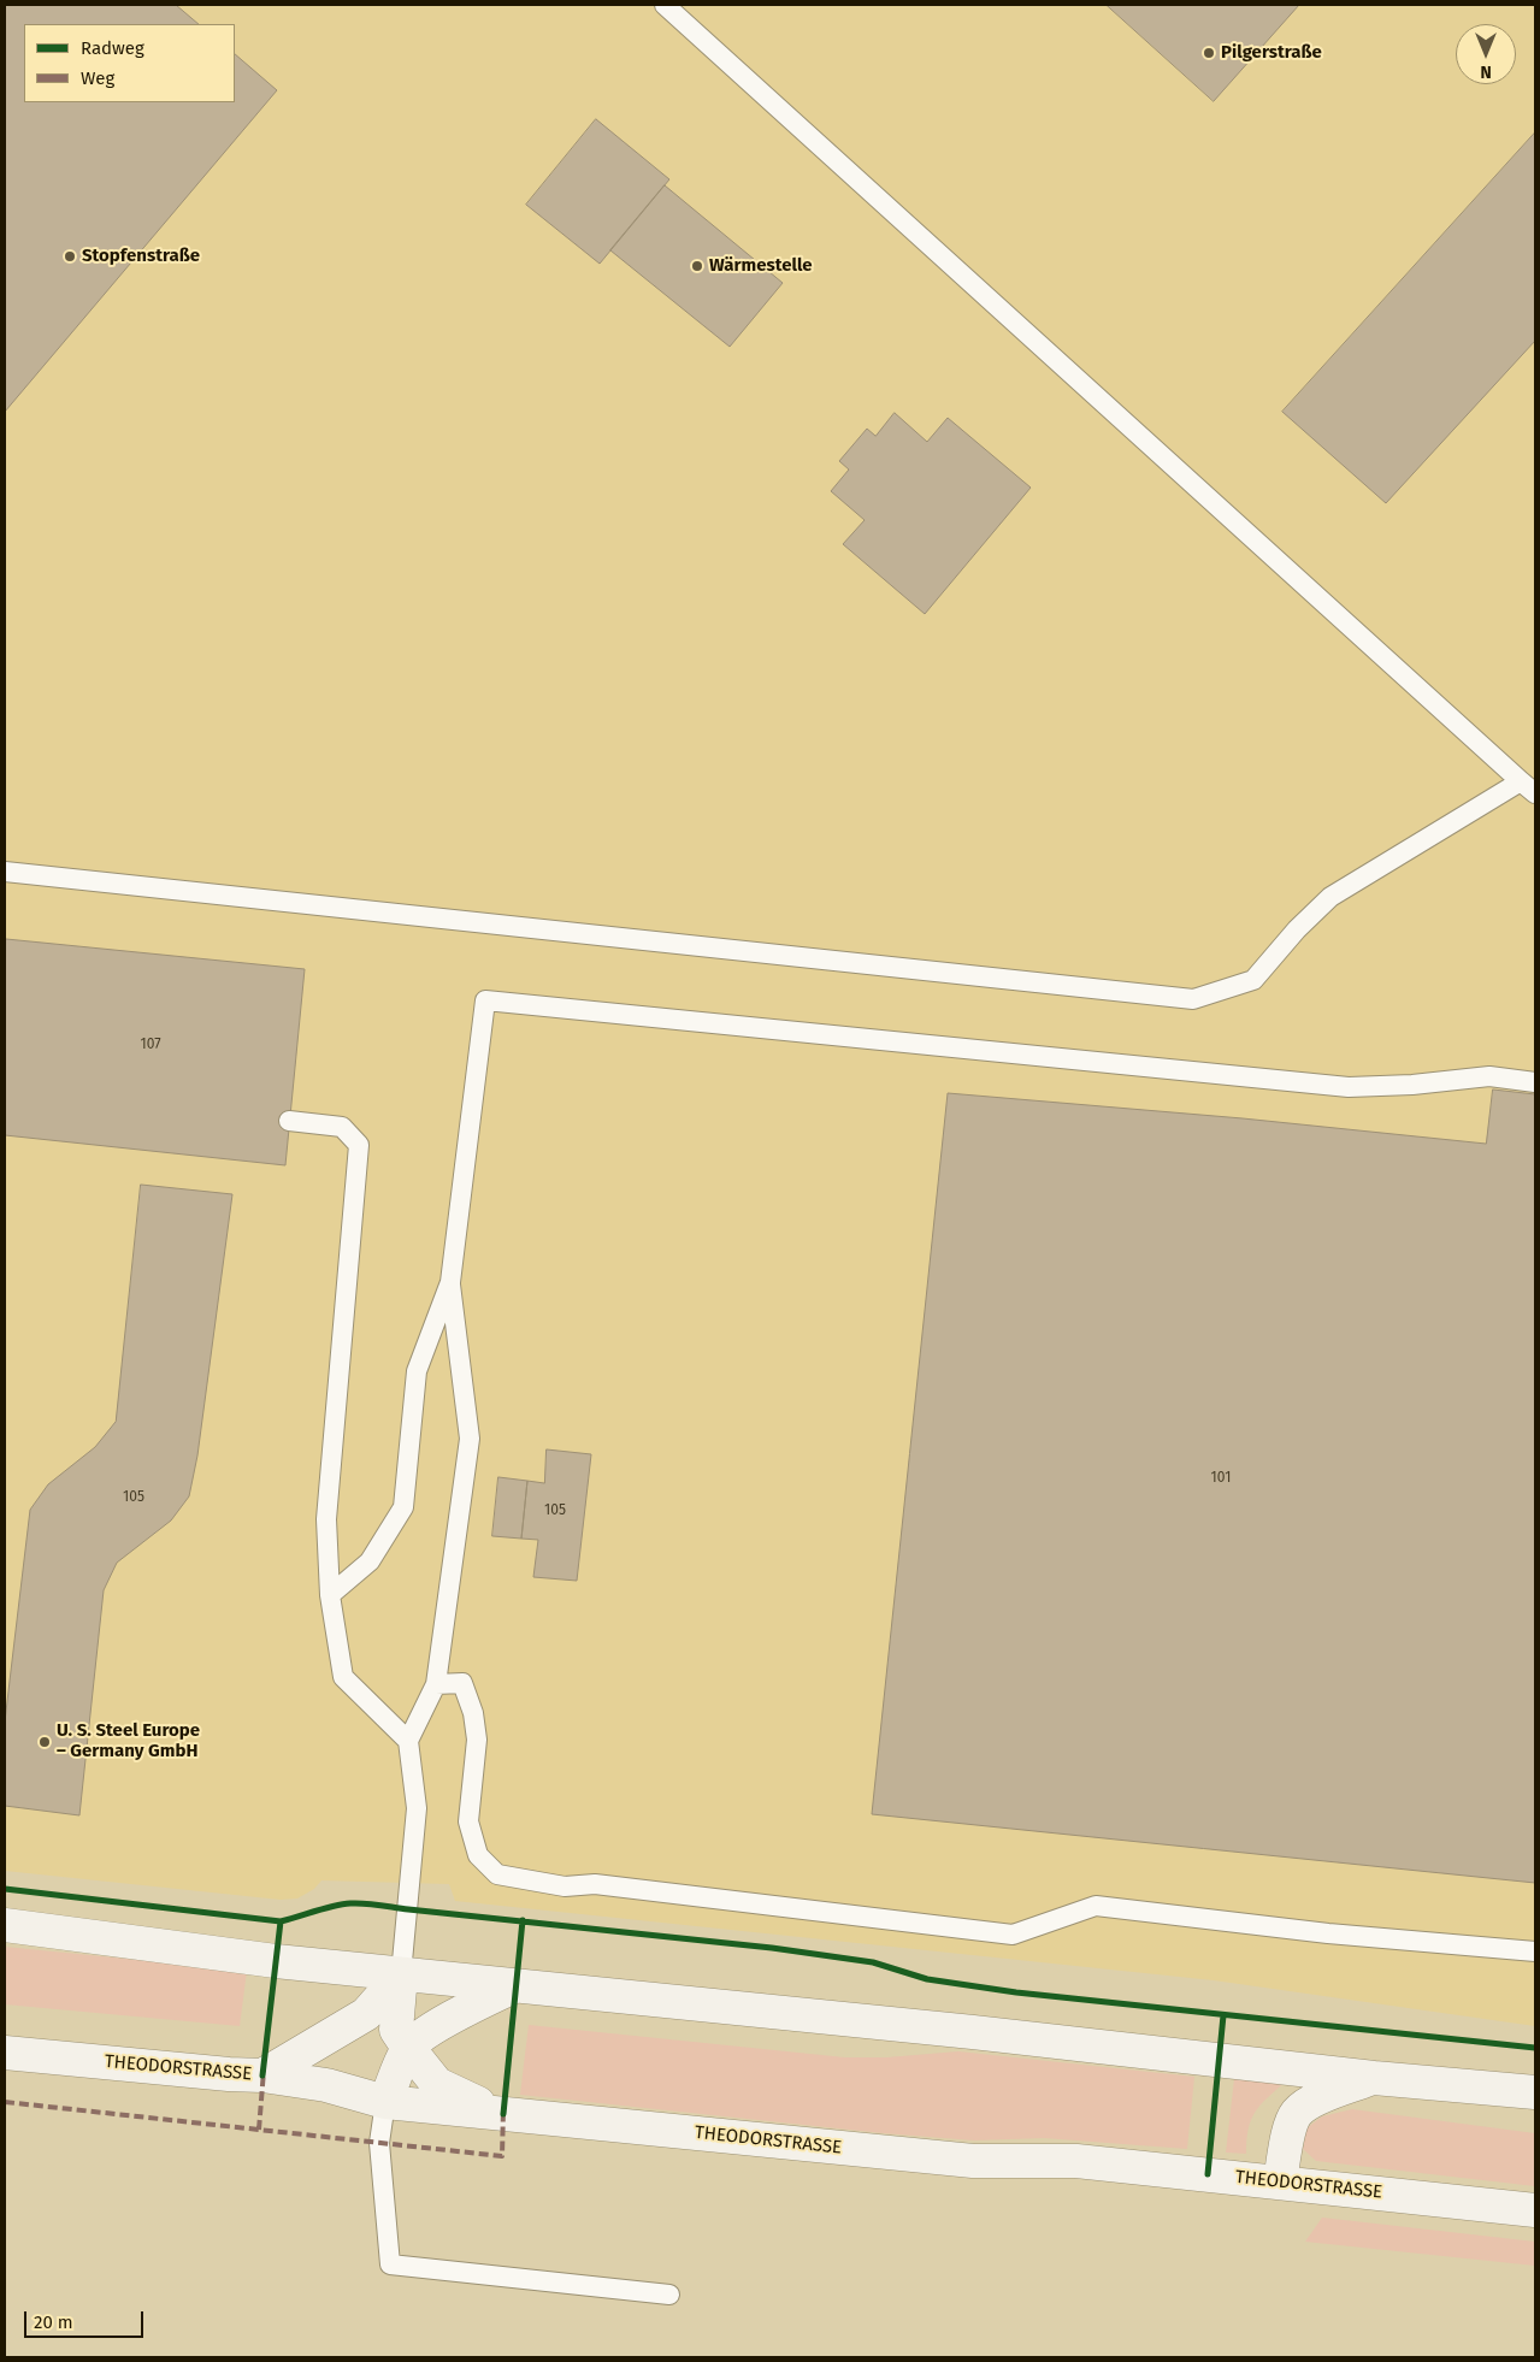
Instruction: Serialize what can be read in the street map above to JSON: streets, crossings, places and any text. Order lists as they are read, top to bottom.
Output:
{
  "streets": {
    "main road": ["THEODORSTRASSE"]
  },
  "places": [
    "Pilgerstraße",
    "Stopfenstraße",
    "Wärmestelle",
    "U. S. Steel Europe – Germany GmbH"
  ],
  "house_numbers": [
    "107",
    "101",
    "105",
    "105"
  ],
  "legend": ["Radweg", "Weg"],
  "scale_bar": "20 m",
  "north": "bottom"
}
